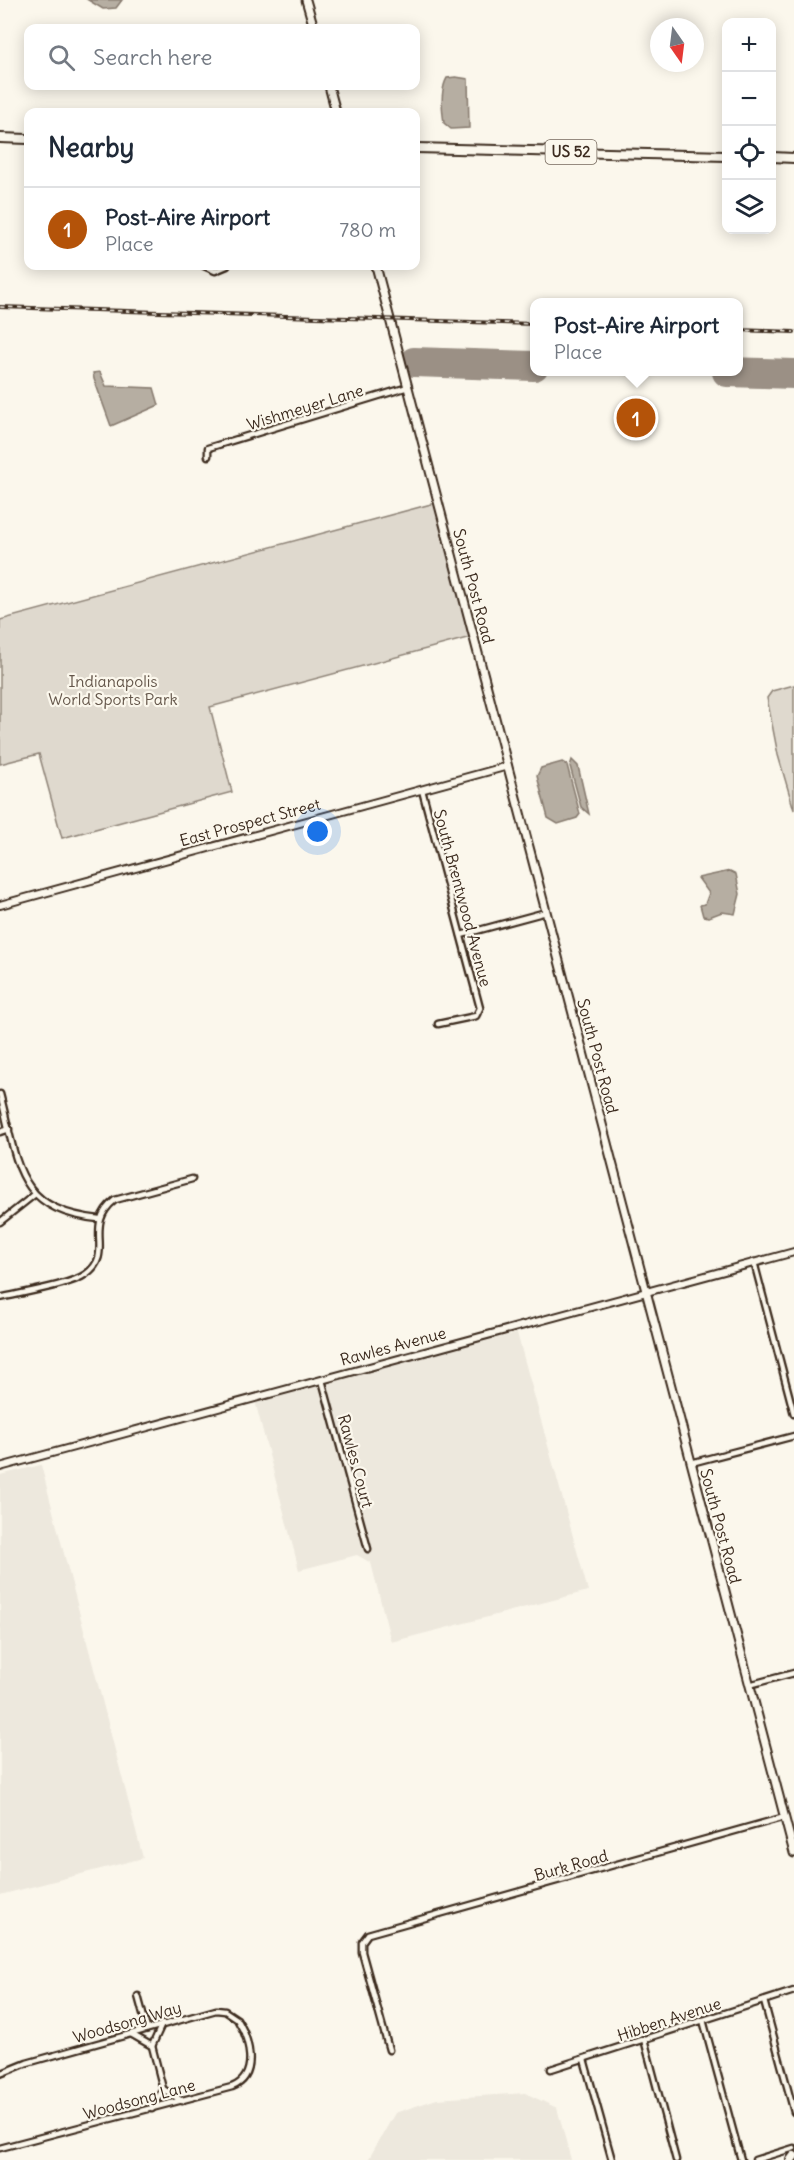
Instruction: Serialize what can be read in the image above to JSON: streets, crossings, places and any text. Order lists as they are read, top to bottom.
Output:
{
  "streets": {
    "main road": ["US 52", "South Post Road"],
    "street": [
      "Wishmeyer Lane",
      "East Prospect Street",
      "South Brentwood Avenue",
      "Rawles Avenue",
      "Rawles Court",
      "Burk Road",
      "Hibben Avenue",
      "Woodsong Way",
      "Woodsong Lane"
    ]
  },
  "crossings": [
    ["Wishmeyer Lane", "South Post Road"],
    ["South Post Road", "East Prospect Street"],
    ["South Post Road", "Rawles Avenue"],
    ["South Post Road", "Burk Road"],
    ["East Prospect Street", "South Brentwood Avenue"],
    ["Rawles Avenue", "Rawles Court"],
    ["Woodsong Way", "Woodsong Lane"]
  ],
  "parks": ["Indianapolis World Sports Park"],
  "north": "bottom",
  "page": {
    "map_buttons": ["+", "−"],
    "search": "Search here",
    "heading": "Nearby",
    "list": [
      {
        "mark": "1",
        "name": "Post-Aire Airport",
        "note": "Place",
        "value": "780 m"
      }
    ],
    "popup": ["Post-Aire Airport", "Place"],
    "pins": "1"
  }
}
